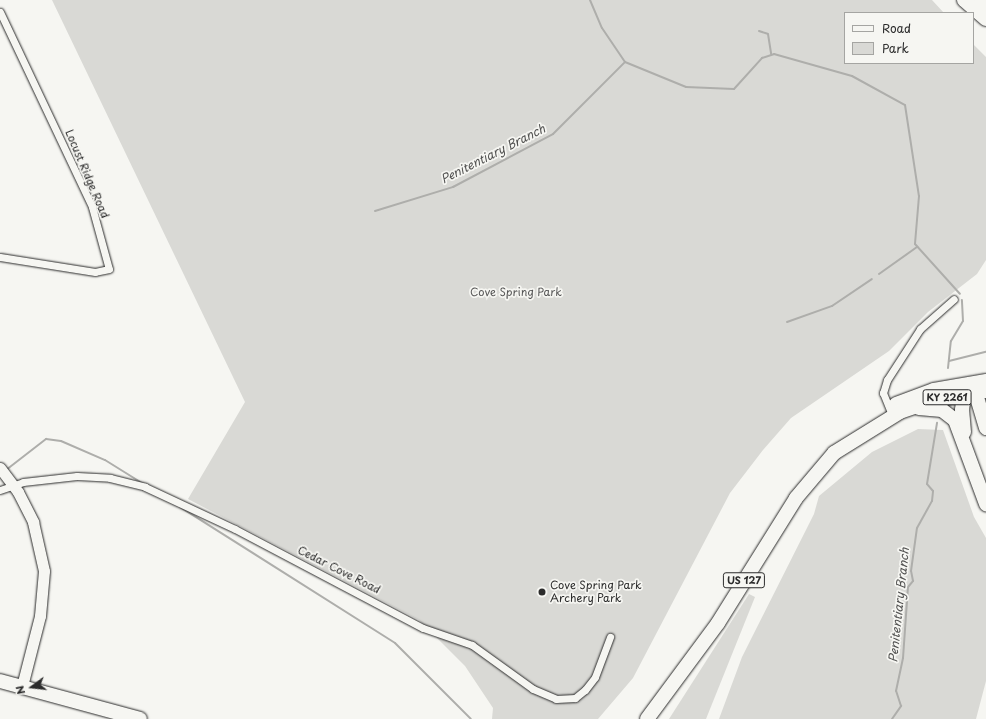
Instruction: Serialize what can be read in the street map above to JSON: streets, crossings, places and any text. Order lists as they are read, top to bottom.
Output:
{
  "streets": {
    "highway": ["KY 2261", "US 127"],
    "street": ["Locust Ridge Road", "Cedar Cove Road"]
  },
  "crossings": [
    ["KY 2261", "US 127"]
  ],
  "water": ["Penitentiary Branch"],
  "parks": ["Cove Spring Park"],
  "places": ["Cove Spring Park Archery Park"],
  "legend": ["Road", "Park"],
  "north": "left"
}
